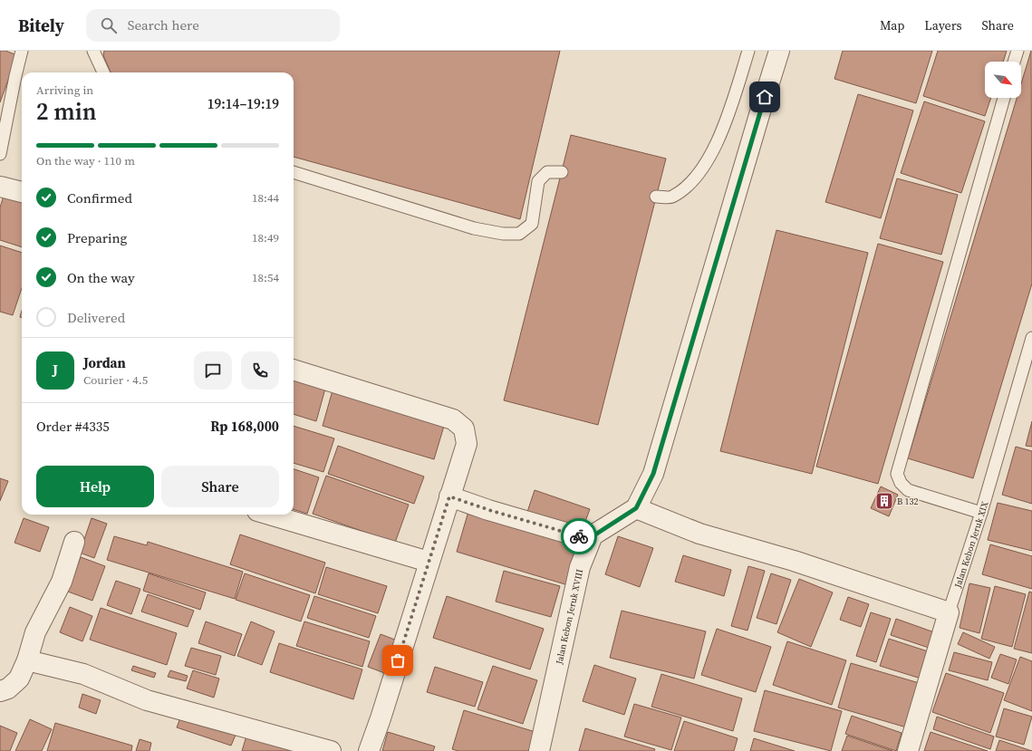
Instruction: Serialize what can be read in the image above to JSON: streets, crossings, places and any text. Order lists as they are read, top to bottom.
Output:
{
  "streets": {
    "street": ["Jalan Kebon Jeruk XIX", "Jalan Kebon Jeruk XVIII"]
  },
  "places": {
    "building": ["B 132"]
  },
  "north": "bottom right",
  "page": {
    "header": "Bitely",
    "search": "Search here",
    "nav": ["Map", "Layers", "Share"],
    "heading": ["2 min", "Arriving in", "19:14–19:19"],
    "panel": [
      "Jordan",
      "Courier · 4.5",
      "Order #4335",
      "Rp 168,000"
    ],
    "bar": "On the way · 110 m",
    "list": [
      ["Confirmed", "18:44"],
      ["Preparing", "18:49"],
      ["On the way", "18:54"],
      "Delivered"
    ],
    "round": "J",
    "buttons": ["Help", "Share"]
  }
}
